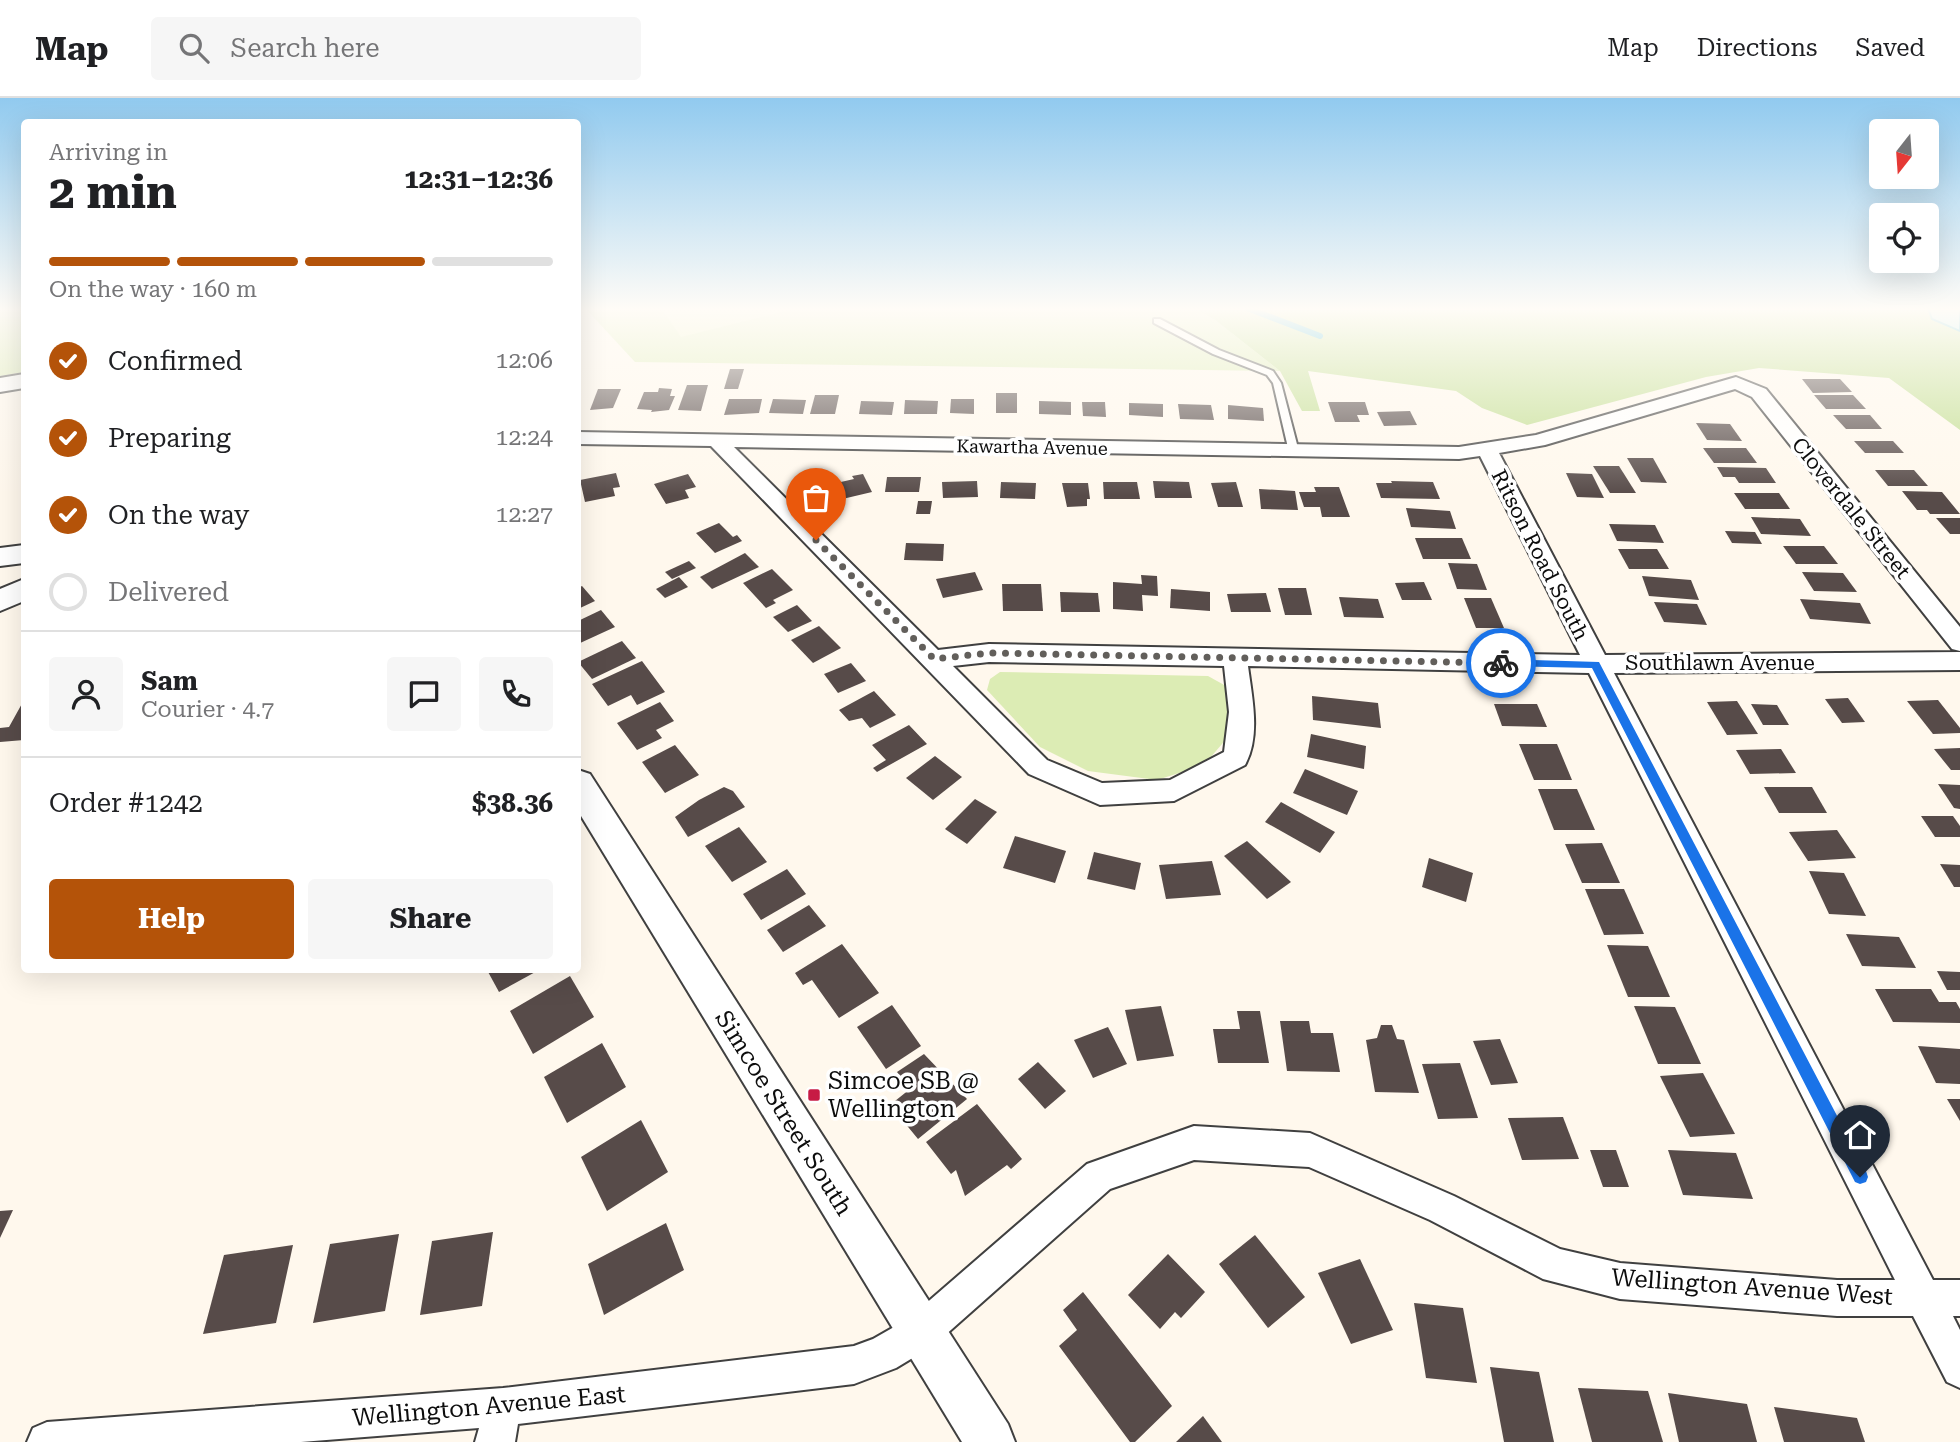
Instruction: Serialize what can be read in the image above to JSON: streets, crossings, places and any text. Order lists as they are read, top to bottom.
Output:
{
  "streets": {
    "street": [
      "Kawartha Avenue",
      "Cloverdale Street",
      "Ritson Road South",
      "Southlawn Avenue",
      "Simcoe Street South",
      "Wellington Avenue West",
      "Wellington Avenue East"
    ]
  },
  "crossings": [
    ["Kawartha Avenue", "Cloverdale Street"],
    ["Kawartha Avenue", "Ritson Road South"],
    ["Ritson Road South", "Southlawn Avenue"],
    ["Ritson Road South", "Wellington Avenue West"],
    ["Simcoe Street South", "Wellington Avenue West"],
    ["Simcoe Street South", "Wellington Avenue East"],
    ["Wellington Avenue West", "Wellington Avenue East"]
  ],
  "places": {
    "transit": ["Simcoe SB @ Wellington"]
  },
  "north": "bottom",
  "page": {
    "header": "Map",
    "search": "Search here",
    "nav": ["Map", "Directions", "Saved"],
    "heading": ["2 min", "Arriving in", "12:31–12:36"],
    "panel": [
      "Sam",
      "Courier · 4.7",
      "Order #1242",
      "$38.36"
    ],
    "bar": "On the way · 160 m",
    "list": [
      ["Confirmed", "12:06"],
      ["Preparing", "12:24"],
      ["On the way", "12:27"],
      "Delivered"
    ],
    "buttons": ["Help", "Share"]
  }
}
